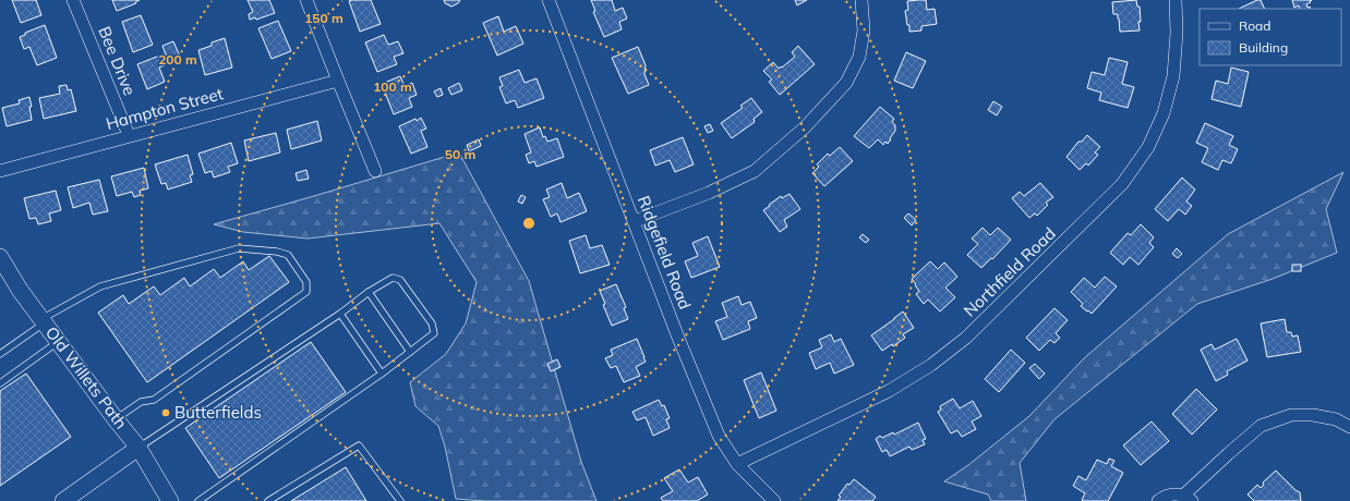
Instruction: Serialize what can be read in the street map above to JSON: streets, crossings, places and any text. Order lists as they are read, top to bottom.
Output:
{
  "streets": {
    "main road": ["Old Willets Path"],
    "street": [
      "Bee Drive",
      "Hampton Street",
      "Ridgefield Road",
      "Northfield Road"
    ]
  },
  "crossings": [
    ["Bee Drive", "Hampton Street"],
    ["Ridgefield Road", "Northfield Road"]
  ],
  "places": ["Butterfields"],
  "legend": ["Road", "Building"],
  "rings": [
    "150 m",
    "200 m",
    "100 m",
    "50 m"
  ]
}
